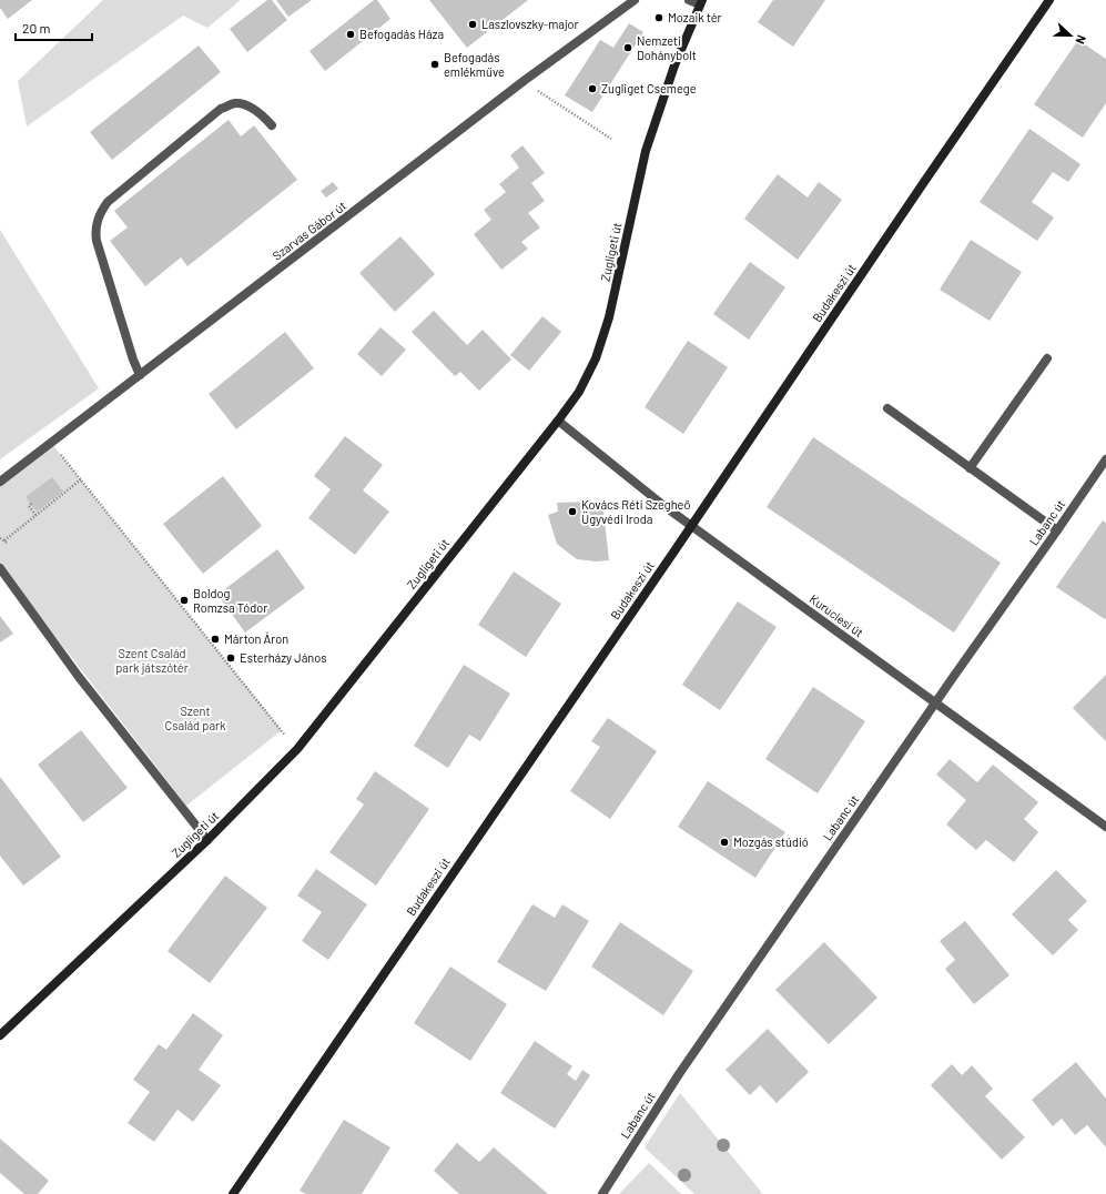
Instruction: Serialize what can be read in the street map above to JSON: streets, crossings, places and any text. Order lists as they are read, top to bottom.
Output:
{
  "streets": {
    "main road": ["Zugligeti út", "Budakeszi út"],
    "street": ["Szarvas Gábor út", "Labanc út", "Kuruclesi út"]
  },
  "crossings": [
    ["Zugligeti út", "Kuruclesi út"],
    ["Budakeszi út", "Kuruclesi út"],
    ["Labanc út", "Kuruclesi út"]
  ],
  "parks": ["Szent Család park játszótér", "Szent Család park"],
  "places": [
    "Mozaik tér",
    "Laszlovszky-major",
    "Befogadás Háza",
    "Nemzeti Dohánybolt",
    "Befogadás emlékműve",
    "Zugliget Csemege",
    "Kovács Réti Szegheő Ügyvédi Iroda",
    "Boldog Romzsa Tódor",
    "Márton Áron",
    "Esterházy János",
    "Mozgás stúdió"
  ],
  "scale_bar": "20 m",
  "north": "right"
}
